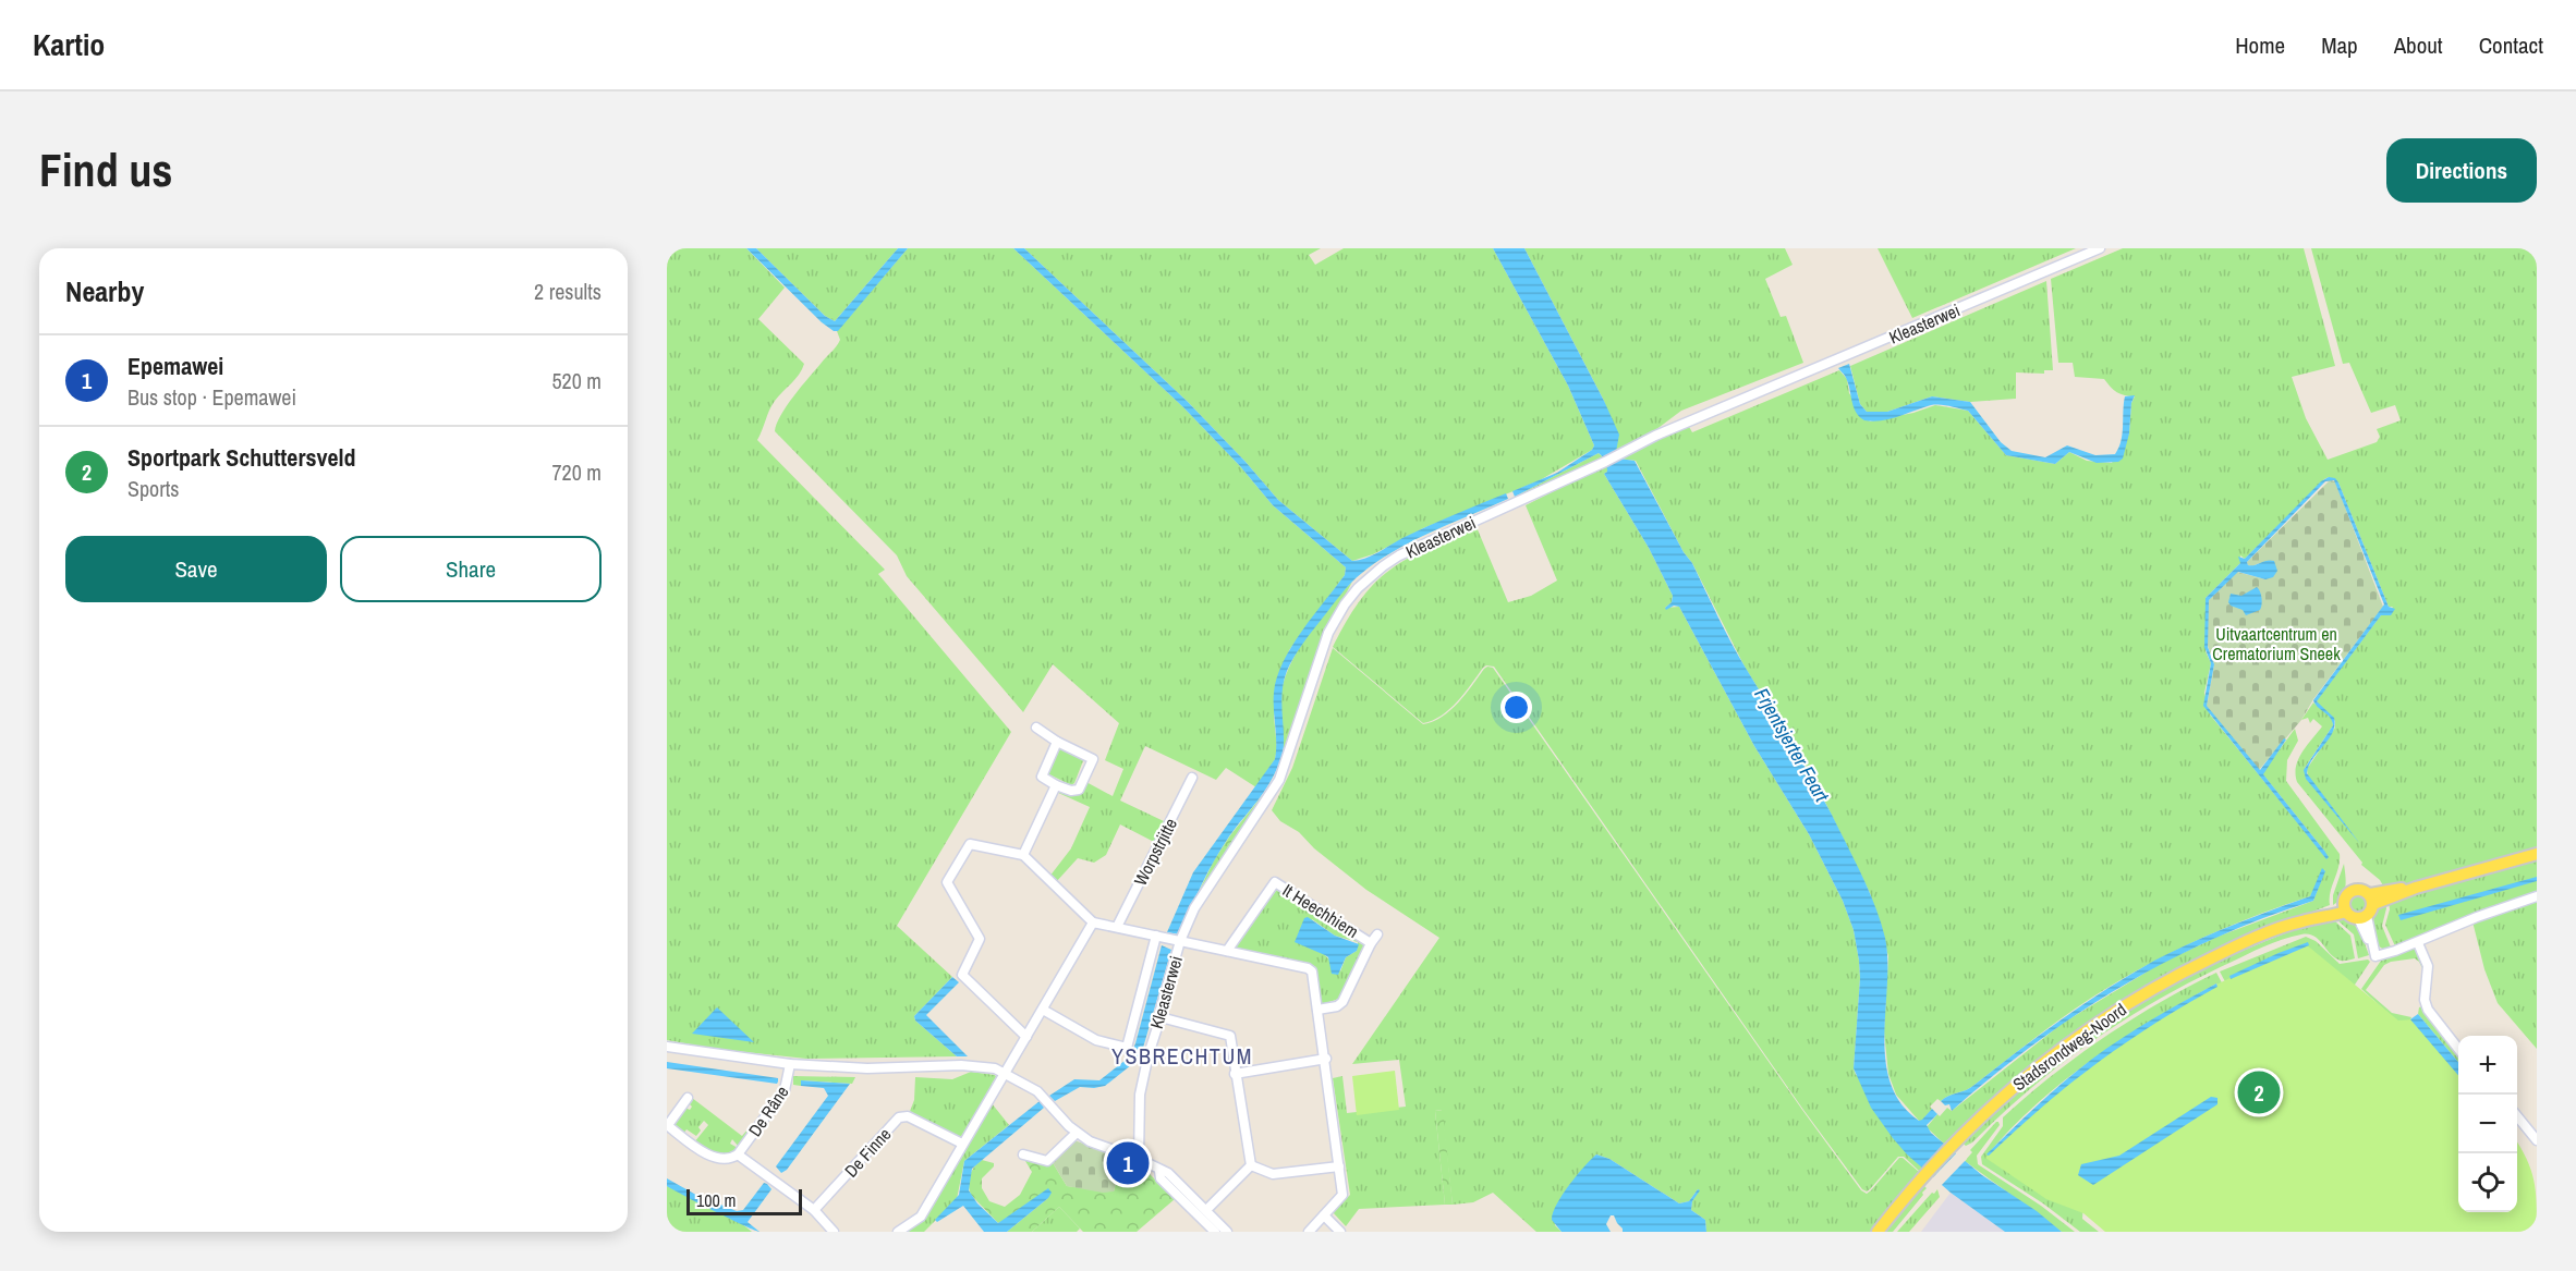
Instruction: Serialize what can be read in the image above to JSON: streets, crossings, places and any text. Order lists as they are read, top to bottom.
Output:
{
  "streets": {
    "main road": ["Stadsrondweg-Noord"],
    "street": [
      "Kleasterwei",
      "Worpstrjitte",
      "It Heechhiem",
      "De Râne",
      "De Finne"
    ]
  },
  "crossings": [
    ["De Râne", "De Finne"]
  ],
  "districts": ["YSBRECHTUM"],
  "water": ["Frjentsjerter Feart"],
  "parks": ["Uitvaartcentrum en Crematorium Sneek"],
  "scale_bar": "100 m",
  "page": {
    "header": "Kartio",
    "nav": [
      "Home",
      "Map",
      "About",
      "Contact"
    ],
    "buttons": [
      "Directions",
      ["Save", "Share"]
    ],
    "title": "Find us",
    "heading": ["Nearby", "2 results"],
    "list": [
      {
        "mark": "1",
        "name": "Epemawei",
        "note": "Bus stop · Epemawei",
        "value": "520 m"
      },
      {
        "mark": "2",
        "name": "Sportpark Schuttersveld",
        "note": "Sports",
        "value": "720 m"
      }
    ],
    "map_buttons": ["+", "−"],
    "pins": ["2", "1"],
    "scale": "100 m"
  }
}
